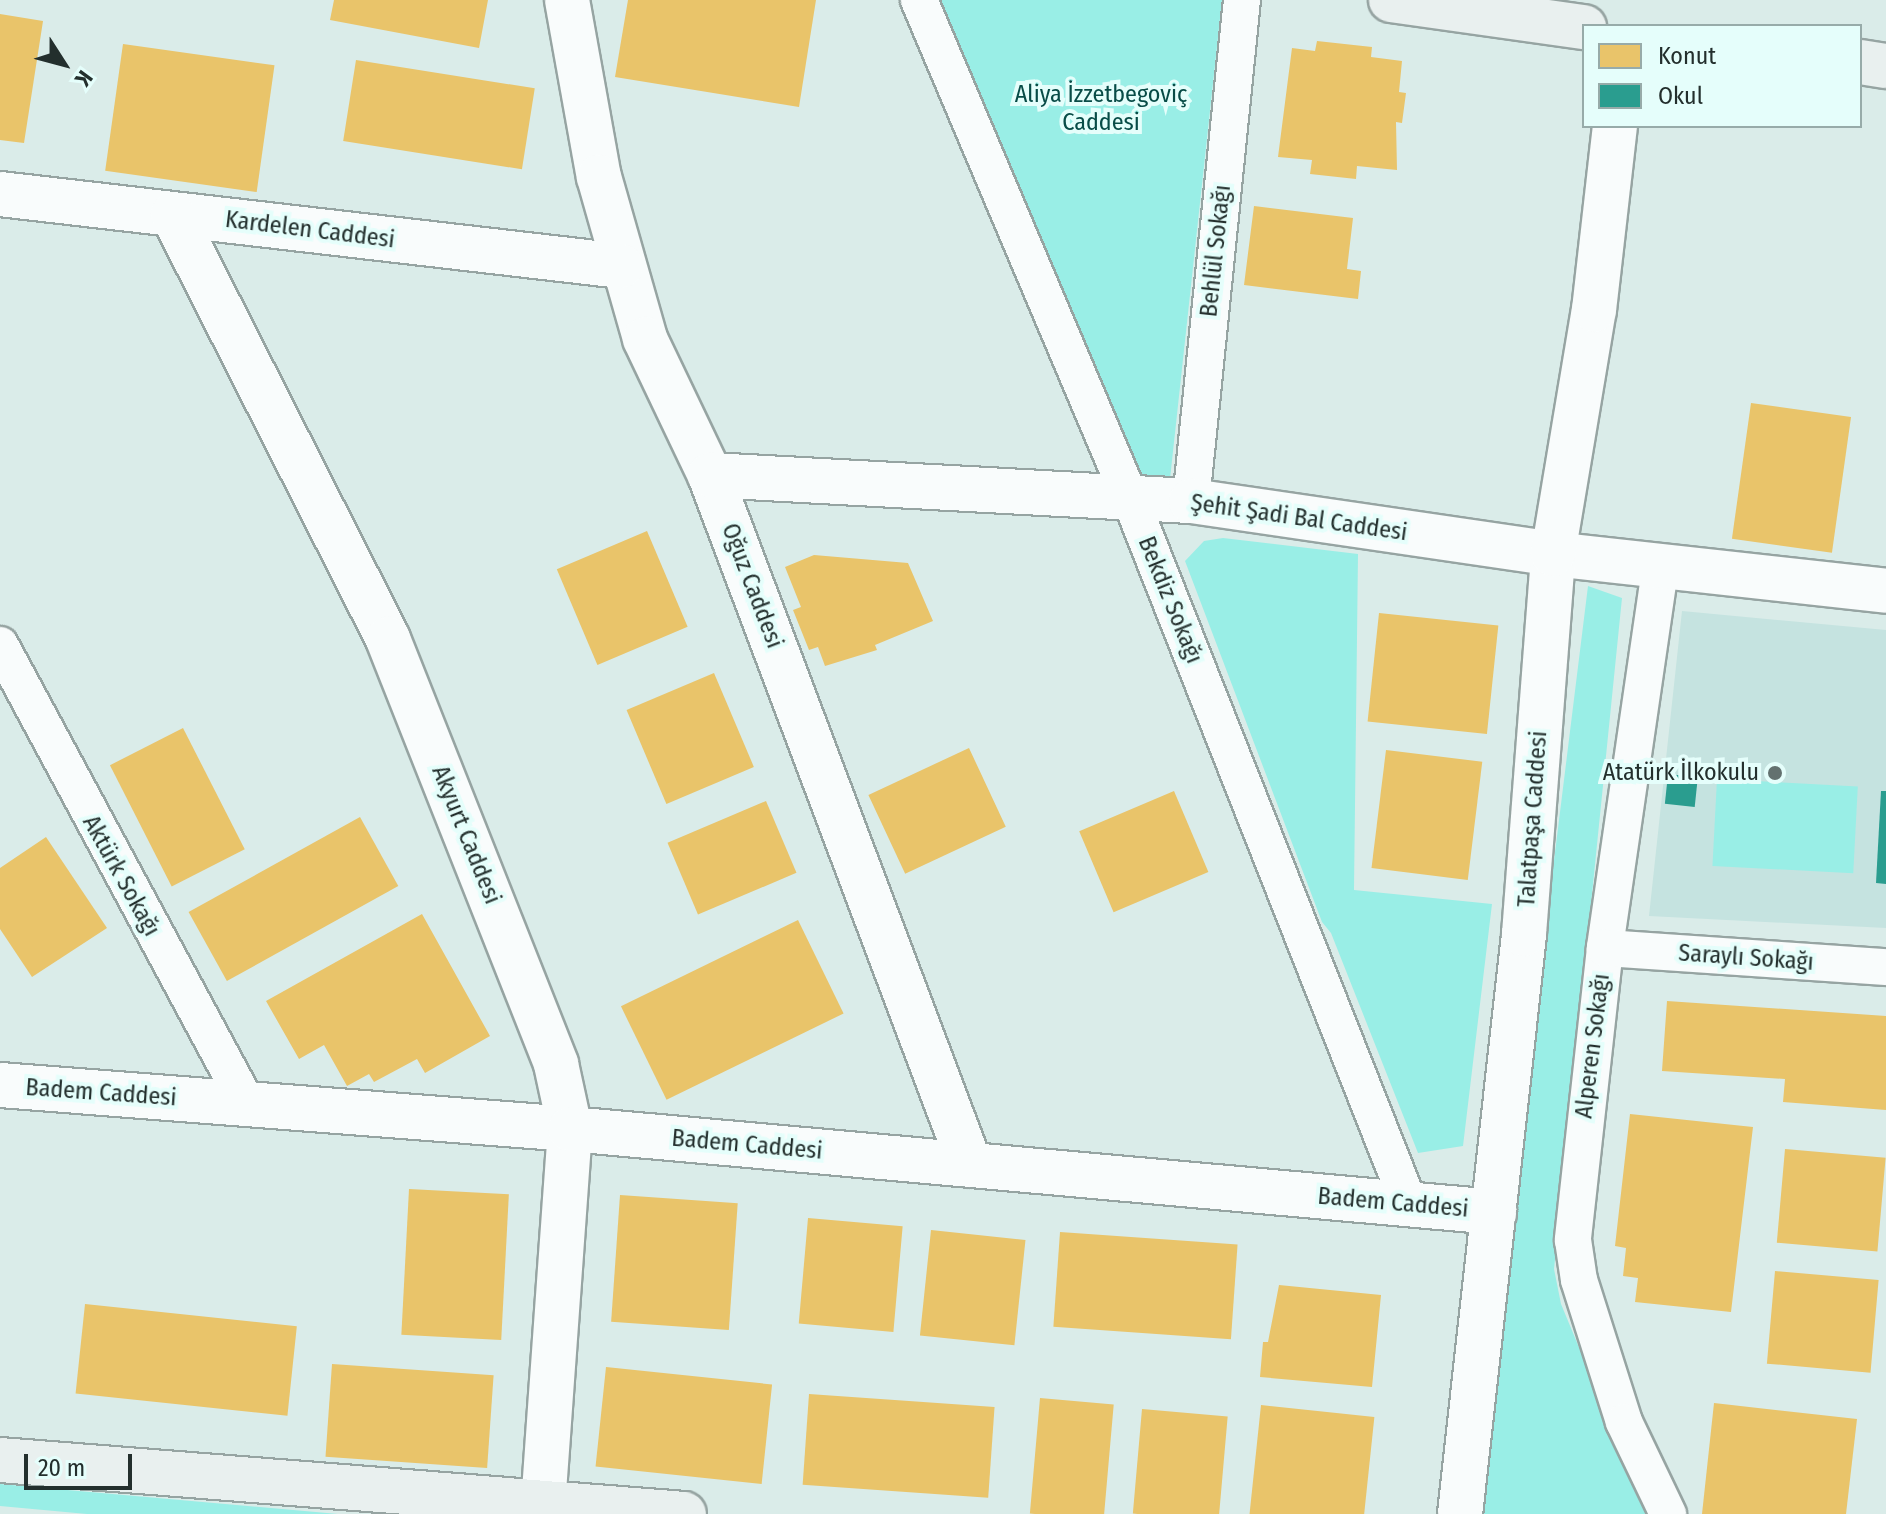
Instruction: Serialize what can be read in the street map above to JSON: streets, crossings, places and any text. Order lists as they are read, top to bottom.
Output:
{
  "streets": {
    "street": [
      "Kardelen Caddesi",
      "Behlül Sokağı",
      "Şehit Şadi Bal Caddesi",
      "Oğuz Caddesi",
      "Bekdiz Sokağı",
      "Talatpaşa Caddesi",
      "Akyurt Caddesi",
      "Aktürk Sokağı",
      "Saraylı Sokağı",
      "Alperen Sokağı",
      "Badem Caddesi"
    ]
  },
  "crossings": [
    ["Kardelen Caddesi", "Oğuz Caddesi"],
    ["Kardelen Caddesi", "Akyurt Caddesi"],
    ["Behlül Sokağı", "Şehit Şadi Bal Caddesi"],
    ["Şehit Şadi Bal Caddesi", "Oğuz Caddesi"],
    ["Şehit Şadi Bal Caddesi", "Bekdiz Sokağı"],
    ["Şehit Şadi Bal Caddesi", "Talatpaşa Caddesi"],
    ["Şehit Şadi Bal Caddesi", "Alperen Sokağı"],
    ["Oğuz Caddesi", "Badem Caddesi"],
    ["Bekdiz Sokağı", "Badem Caddesi"],
    ["Talatpaşa Caddesi", "Badem Caddesi"],
    ["Akyurt Caddesi", "Badem Caddesi"],
    ["Aktürk Sokağı", "Badem Caddesi"],
    ["Saraylı Sokağı", "Alperen Sokağı"]
  ],
  "parks": ["Aliya İzzetbegoviç Caddesi"],
  "places": ["Atatürk İlkokulu"],
  "legend": ["Konut", "Okul"],
  "scale_bar": "20 m",
  "north": "bottom right"
}
